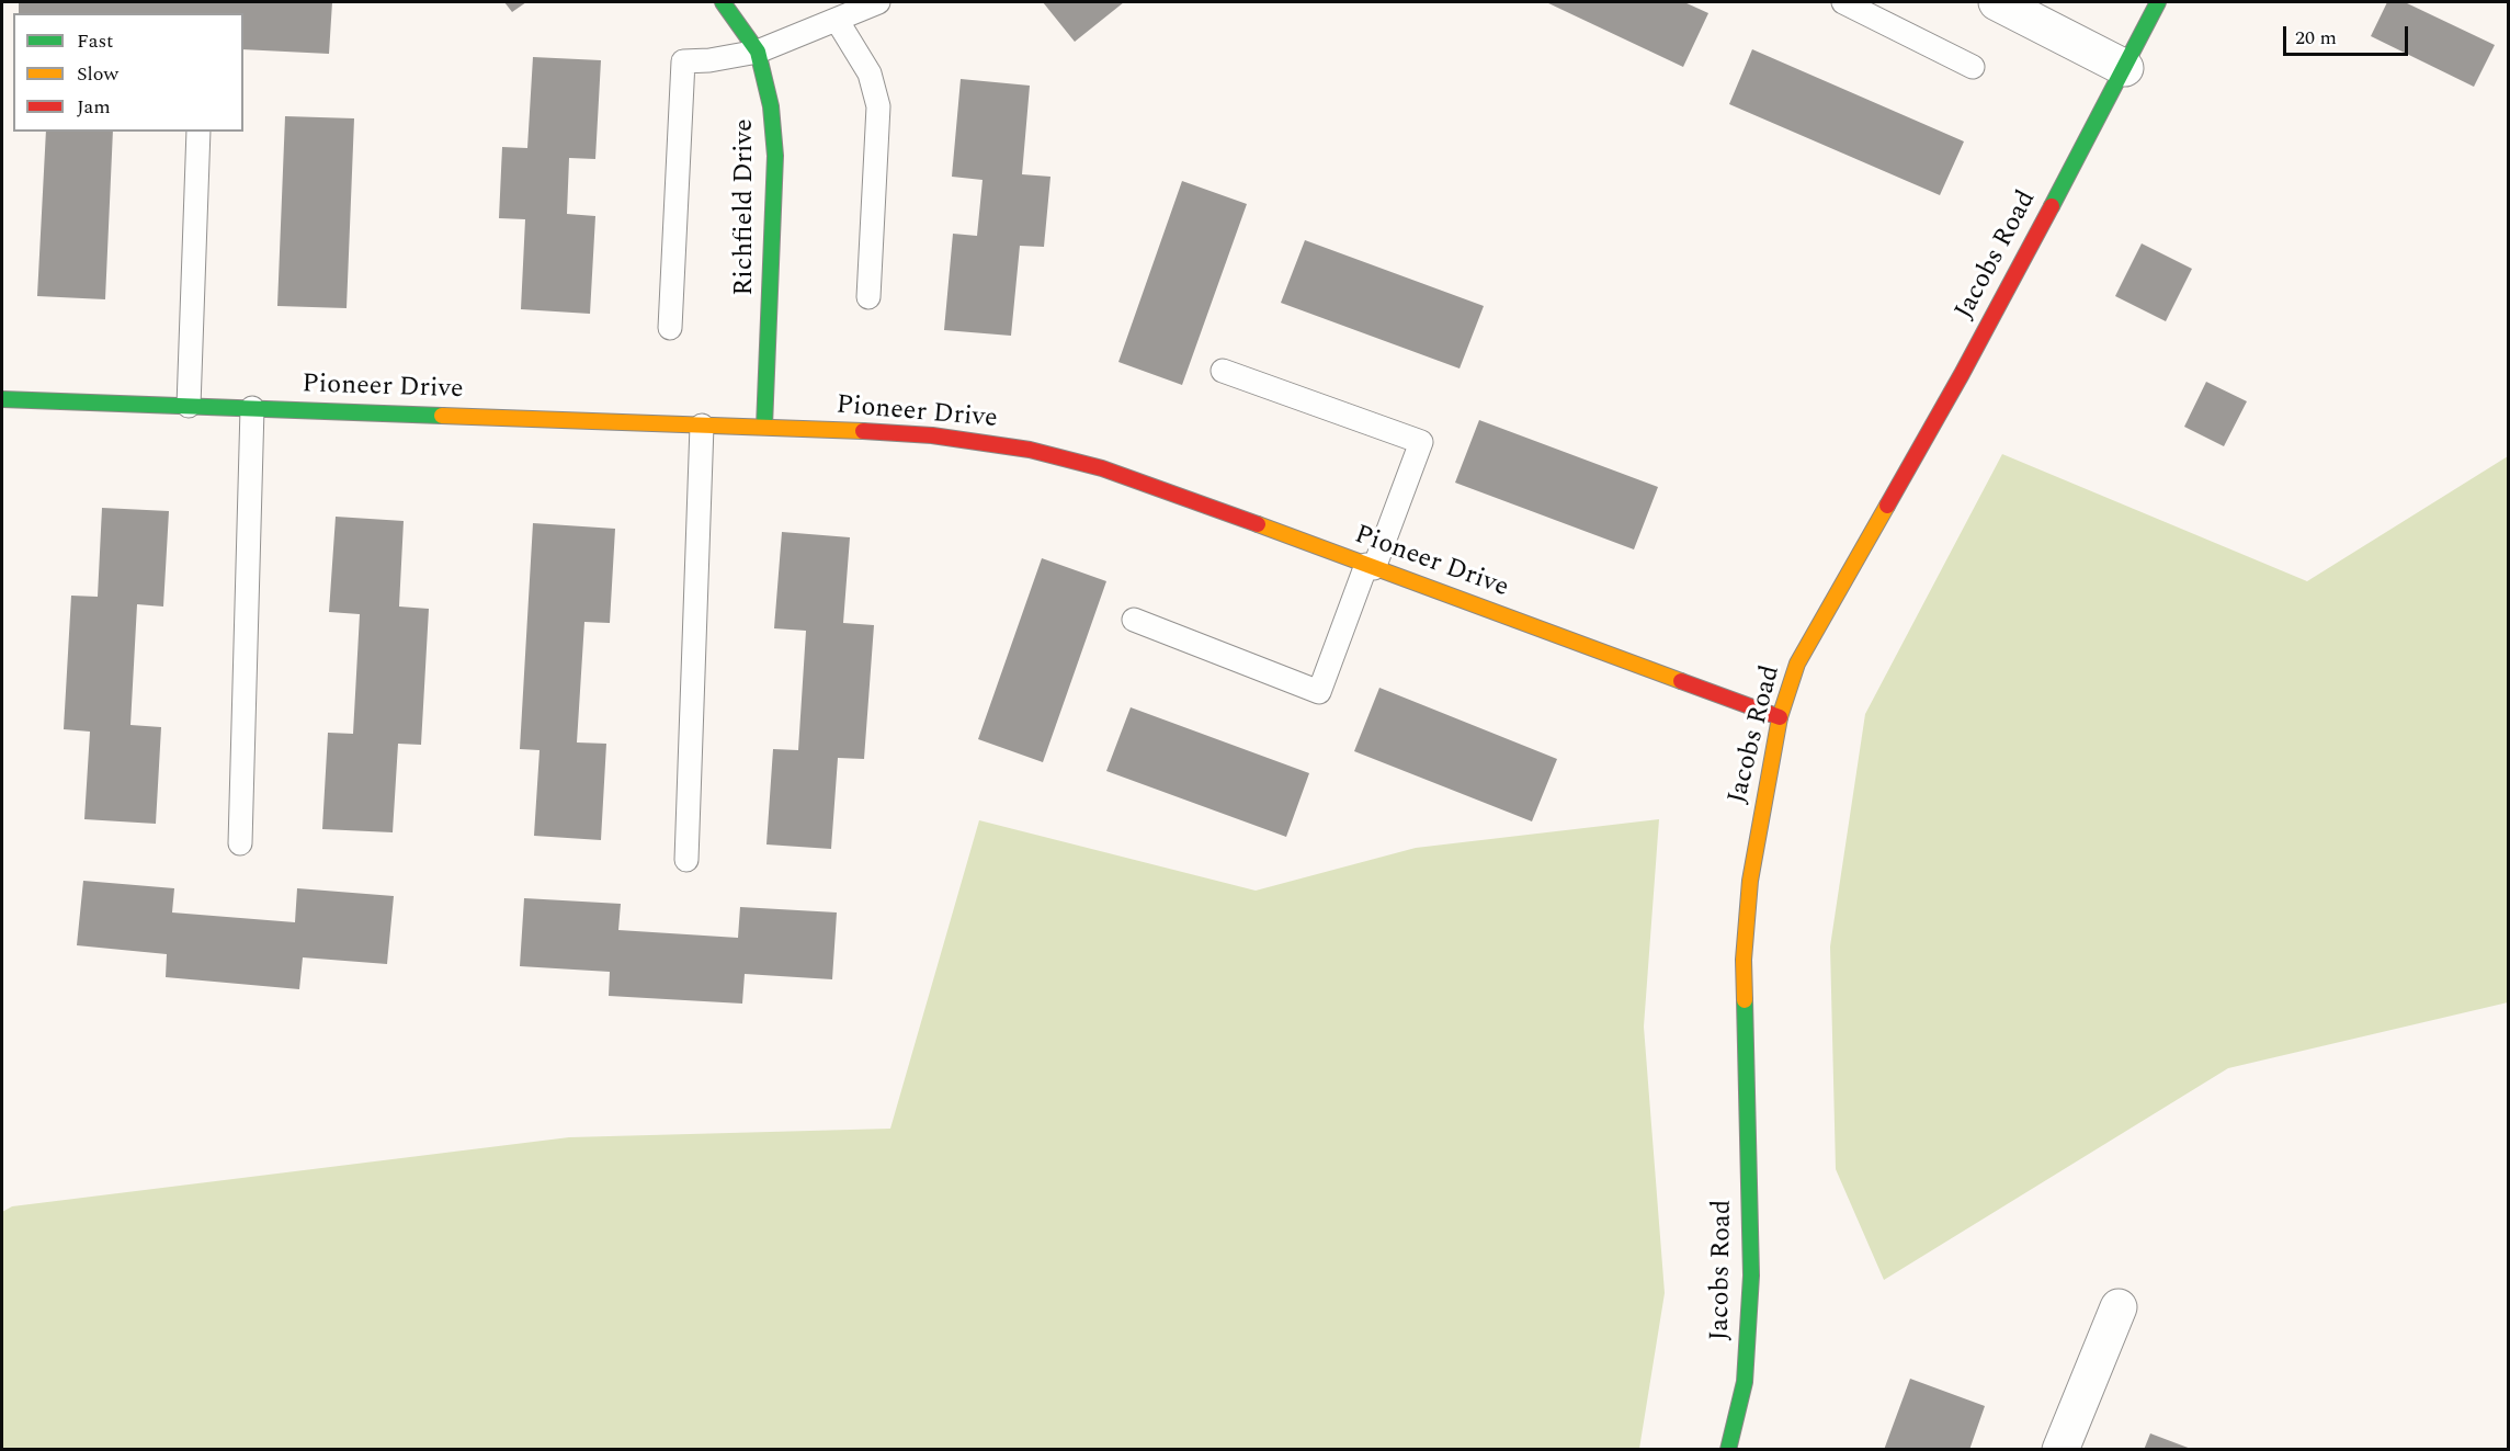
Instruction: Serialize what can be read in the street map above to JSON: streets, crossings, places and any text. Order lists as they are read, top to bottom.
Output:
{
  "streets": {
    "street": ["Richfield Drive", "Jacobs Road", "Pioneer Drive"]
  },
  "crossings": [
    ["Richfield Drive", "Pioneer Drive"],
    ["Jacobs Road", "Pioneer Drive"]
  ],
  "legend": ["Fast", "Slow", "Jam"],
  "scale_bar": "20 m"
}
